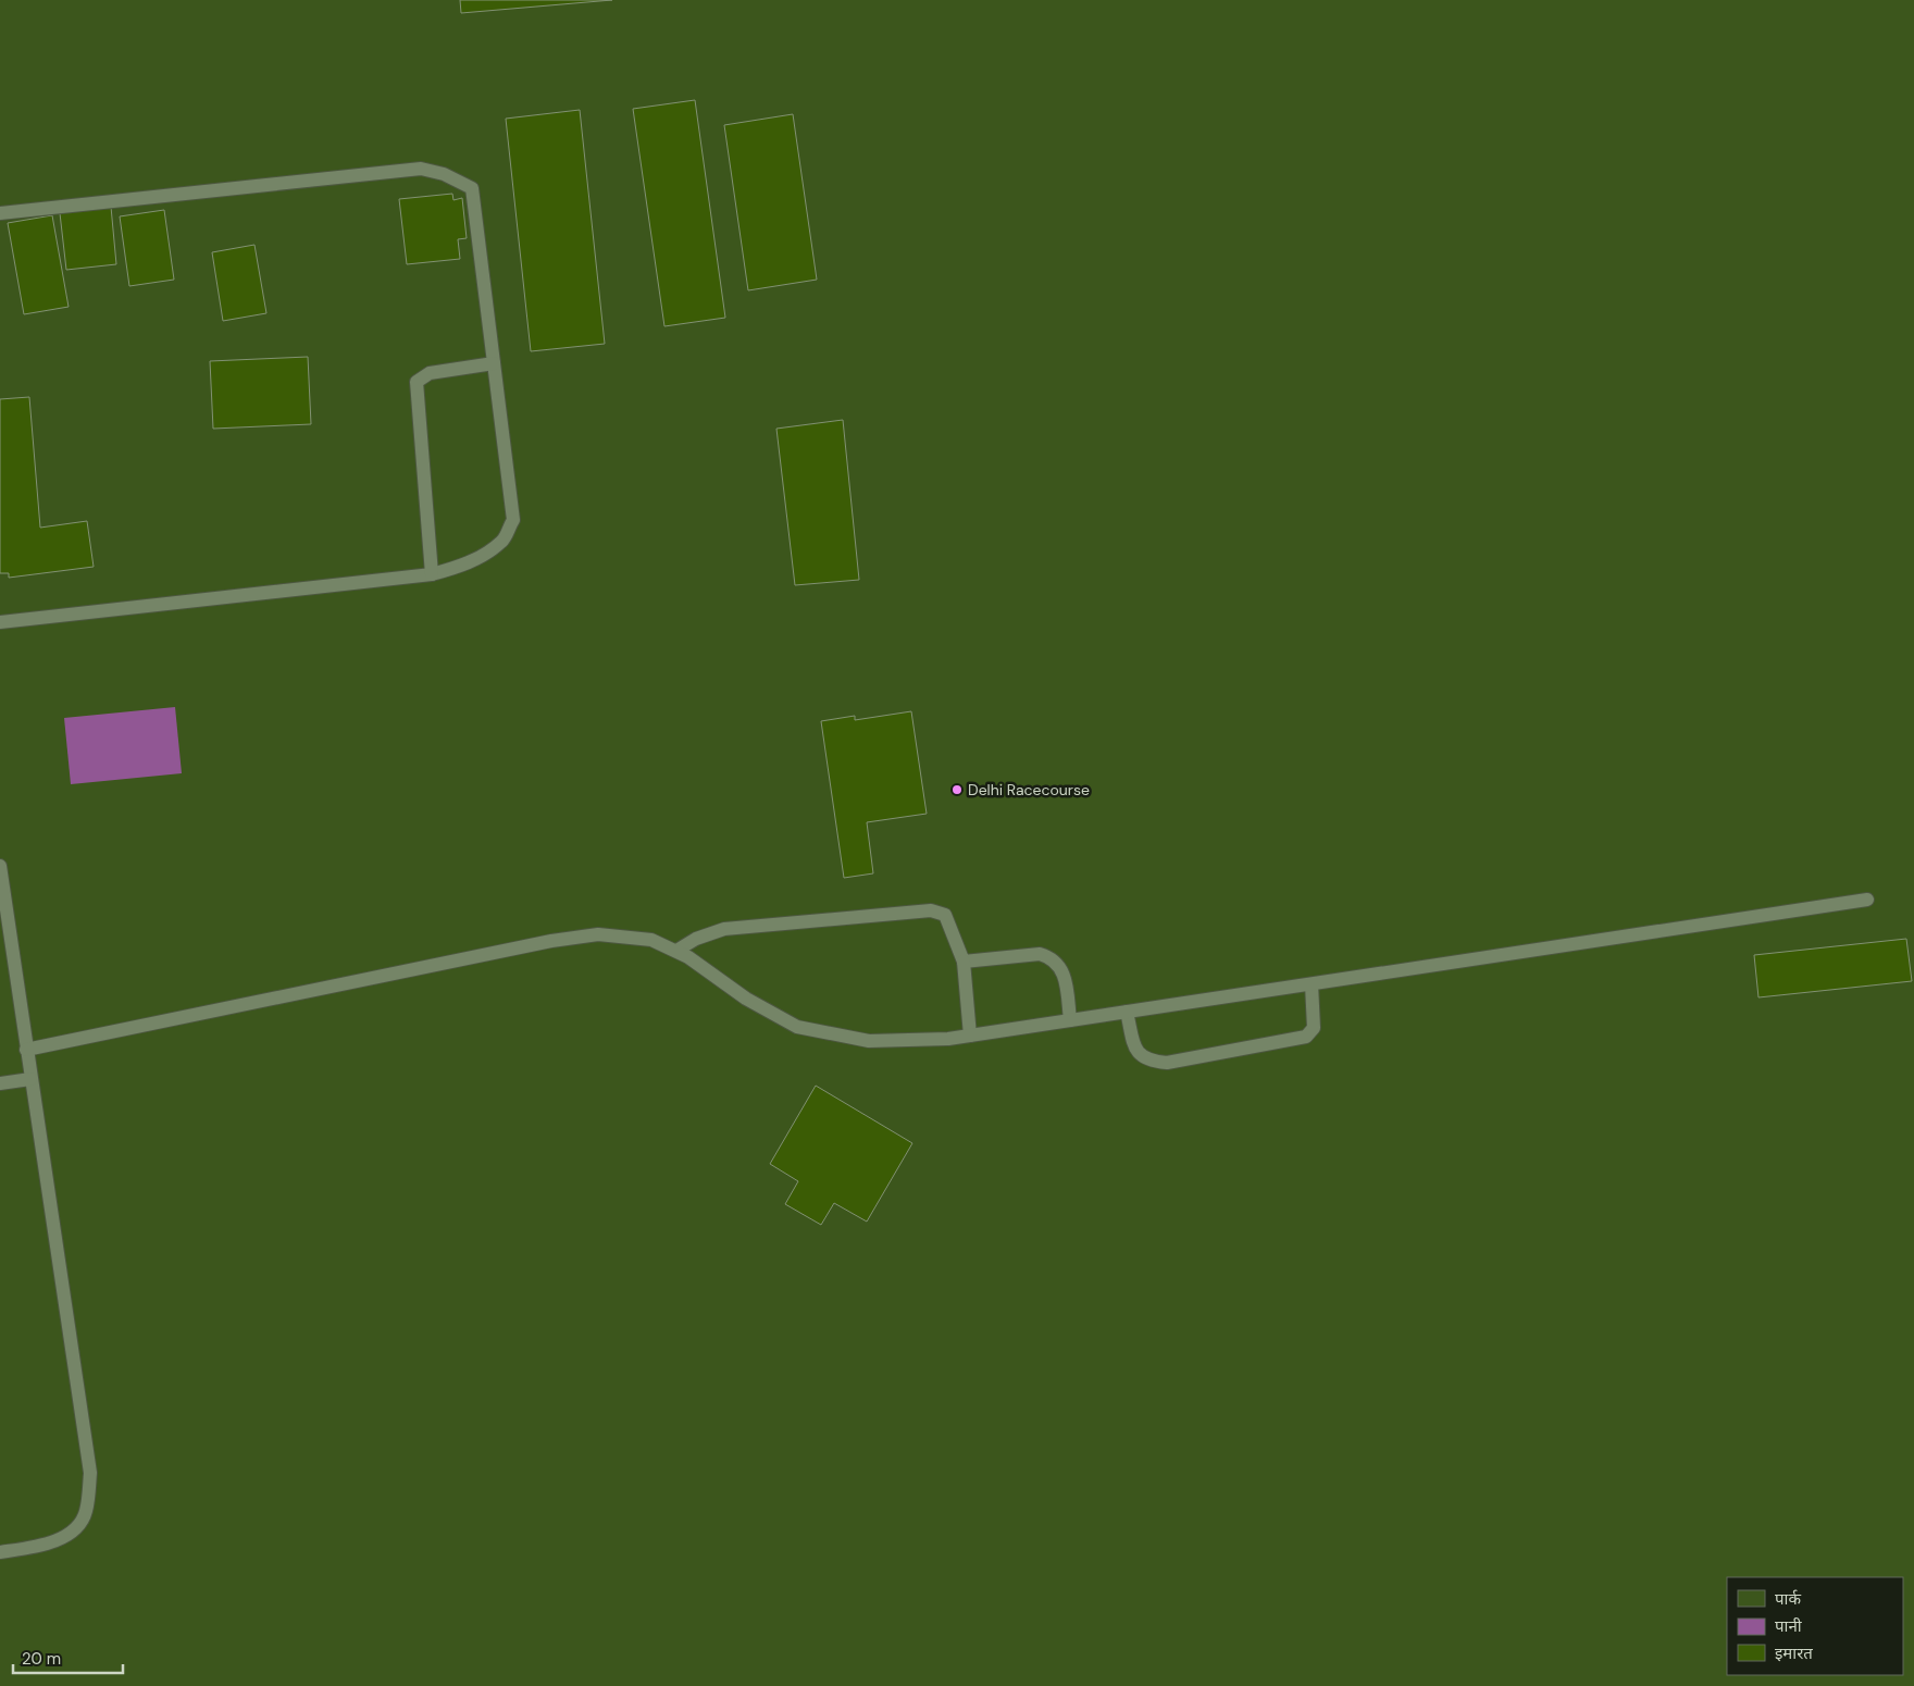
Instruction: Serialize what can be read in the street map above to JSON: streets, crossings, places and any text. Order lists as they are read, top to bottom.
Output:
{
  "places": ["Delhi Racecourse"],
  "legend": ["पार्क", "पानी", "इमारत"],
  "scale_bar": "20 m"
}
